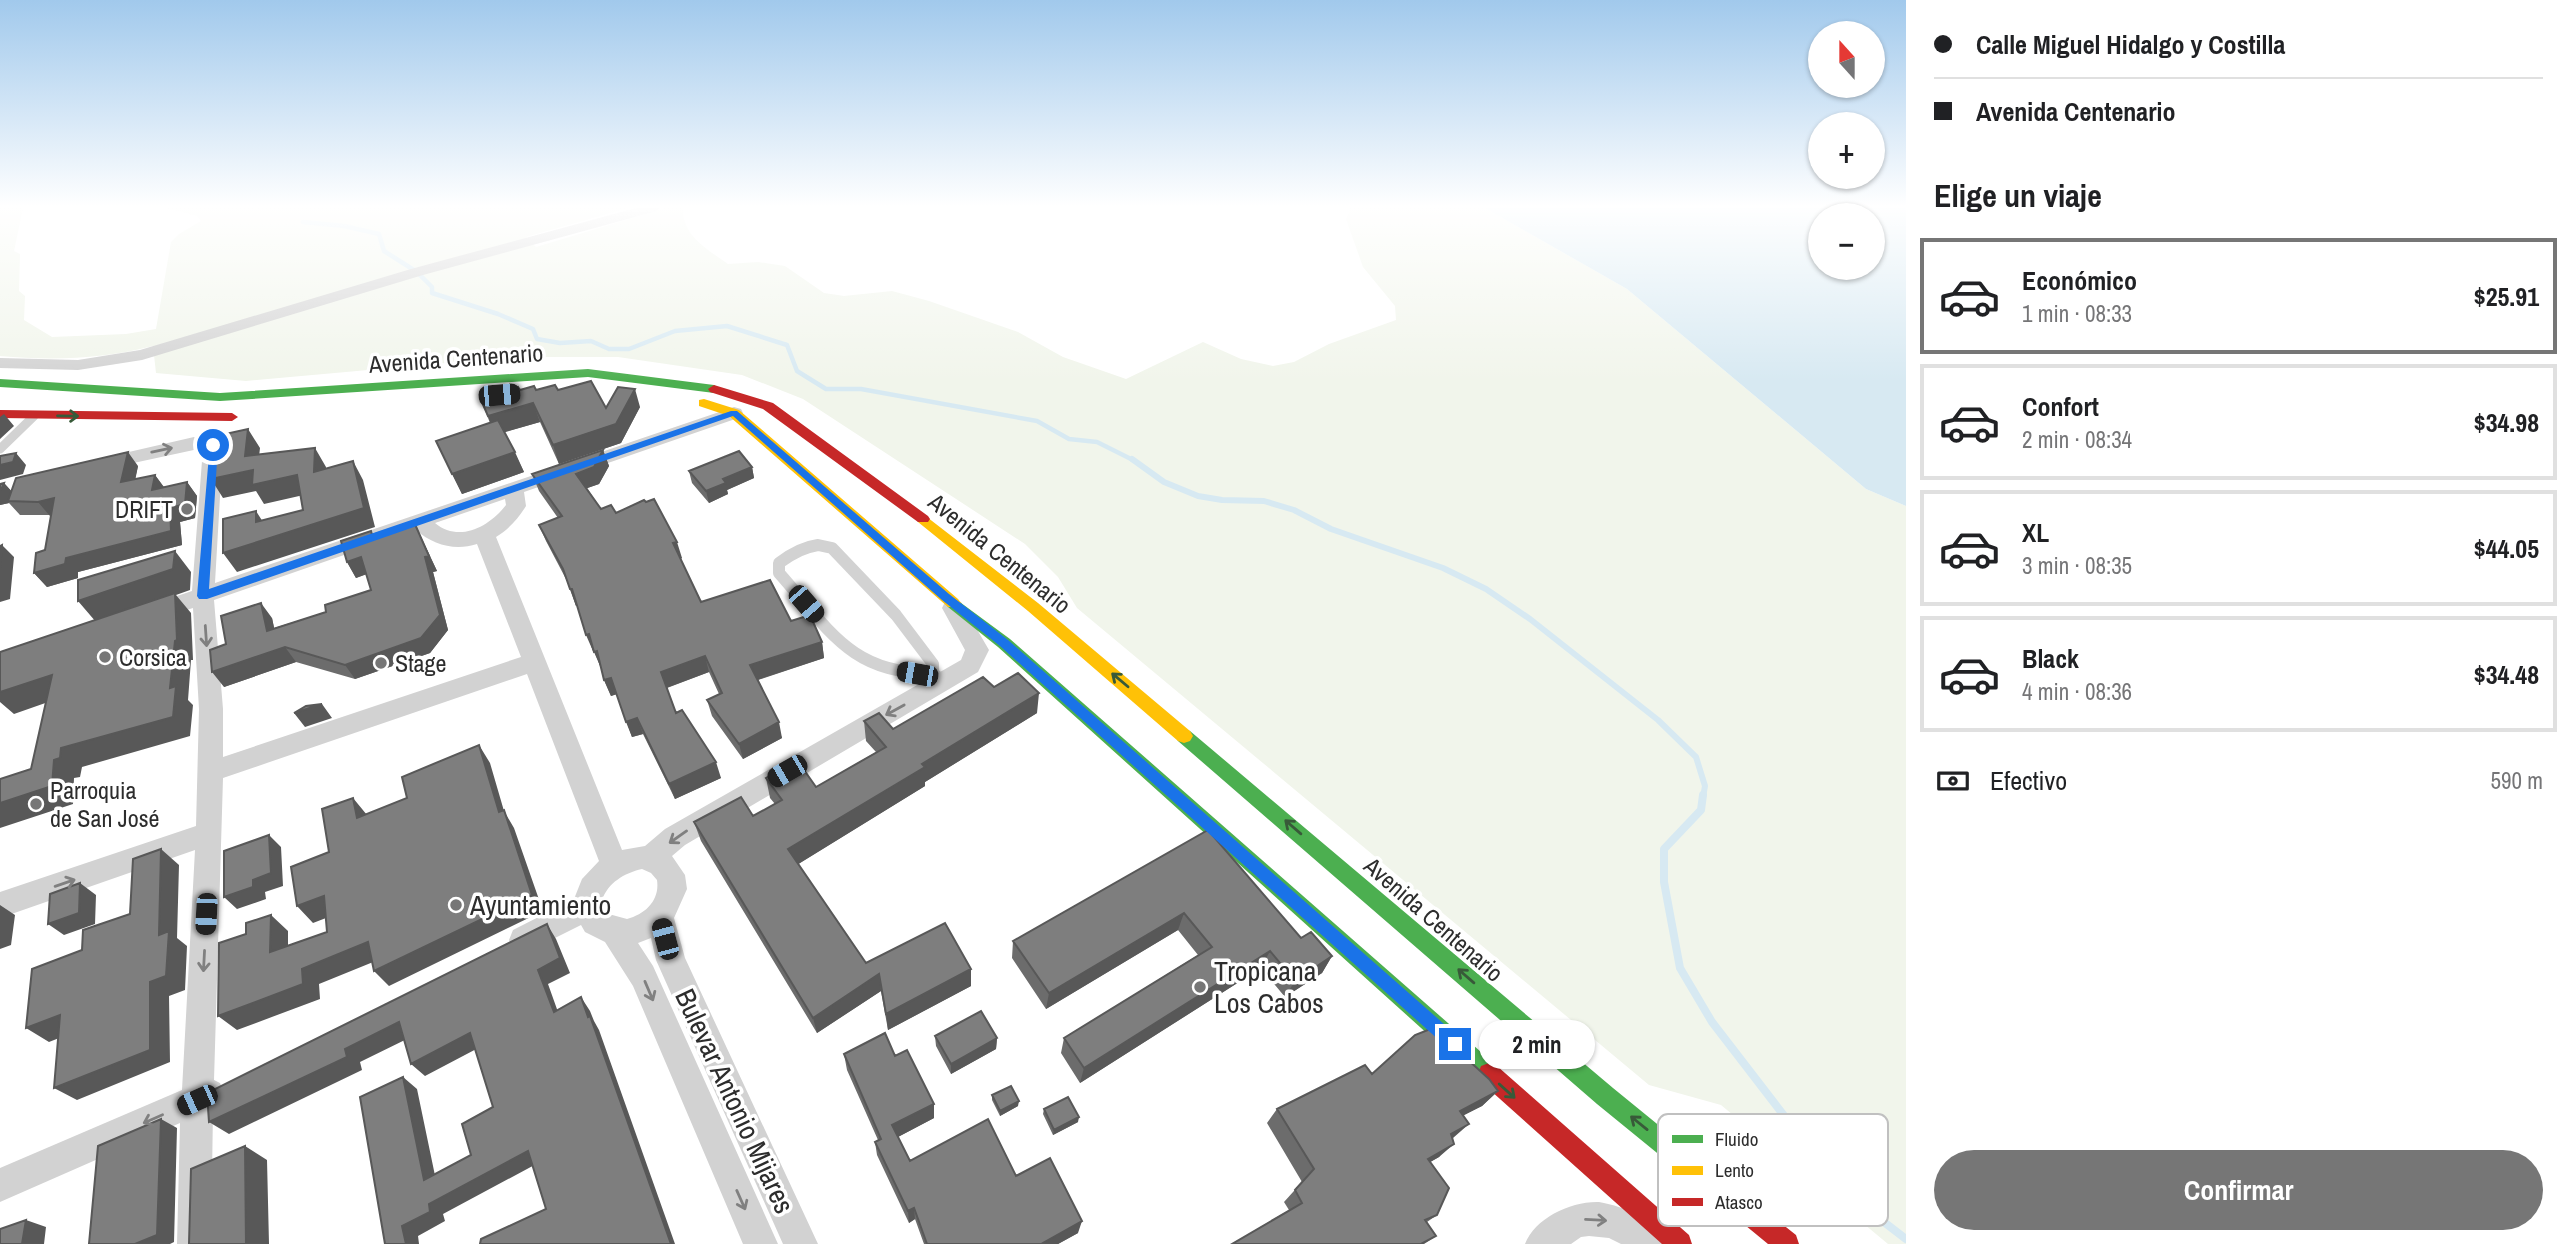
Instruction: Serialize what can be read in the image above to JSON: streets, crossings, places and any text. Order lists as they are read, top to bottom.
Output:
{
  "streets": {
    "main road": ["Avenida Centenario"],
    "street": ["Bulevar Antonio Mijares"]
  },
  "places": [
    "DRIFT",
    "Corsica",
    "Stage",
    "Parroquia de San José",
    "Ayuntamiento",
    "Tropicana Los Cabos"
  ],
  "legend": ["Fluido", "Lento", "Atasco"],
  "north": "top",
  "page": {
    "banner": ["Calle Miguel Hidalgo y Costilla", "Avenida Centenario"],
    "map_buttons": ["+", "−"],
    "heading": "Elige un viaje",
    "list": [
      {
        "name": "Económico",
        "note": "1 min · 08:33",
        "value": "$25.91"
      },
      {
        "name": "Confort",
        "note": "2 min · 08:34",
        "value": "$34.98"
      },
      {
        "name": "XL",
        "note": "3 min · 08:35",
        "value": "$44.05"
      },
      {
        "name": "Black",
        "note": "4 min · 08:36",
        "value": "$34.48"
      }
    ],
    "pay": ["Efectivo", "590 m"],
    "bubble": "2 min",
    "buttons": "Confirmar"
  }
}
